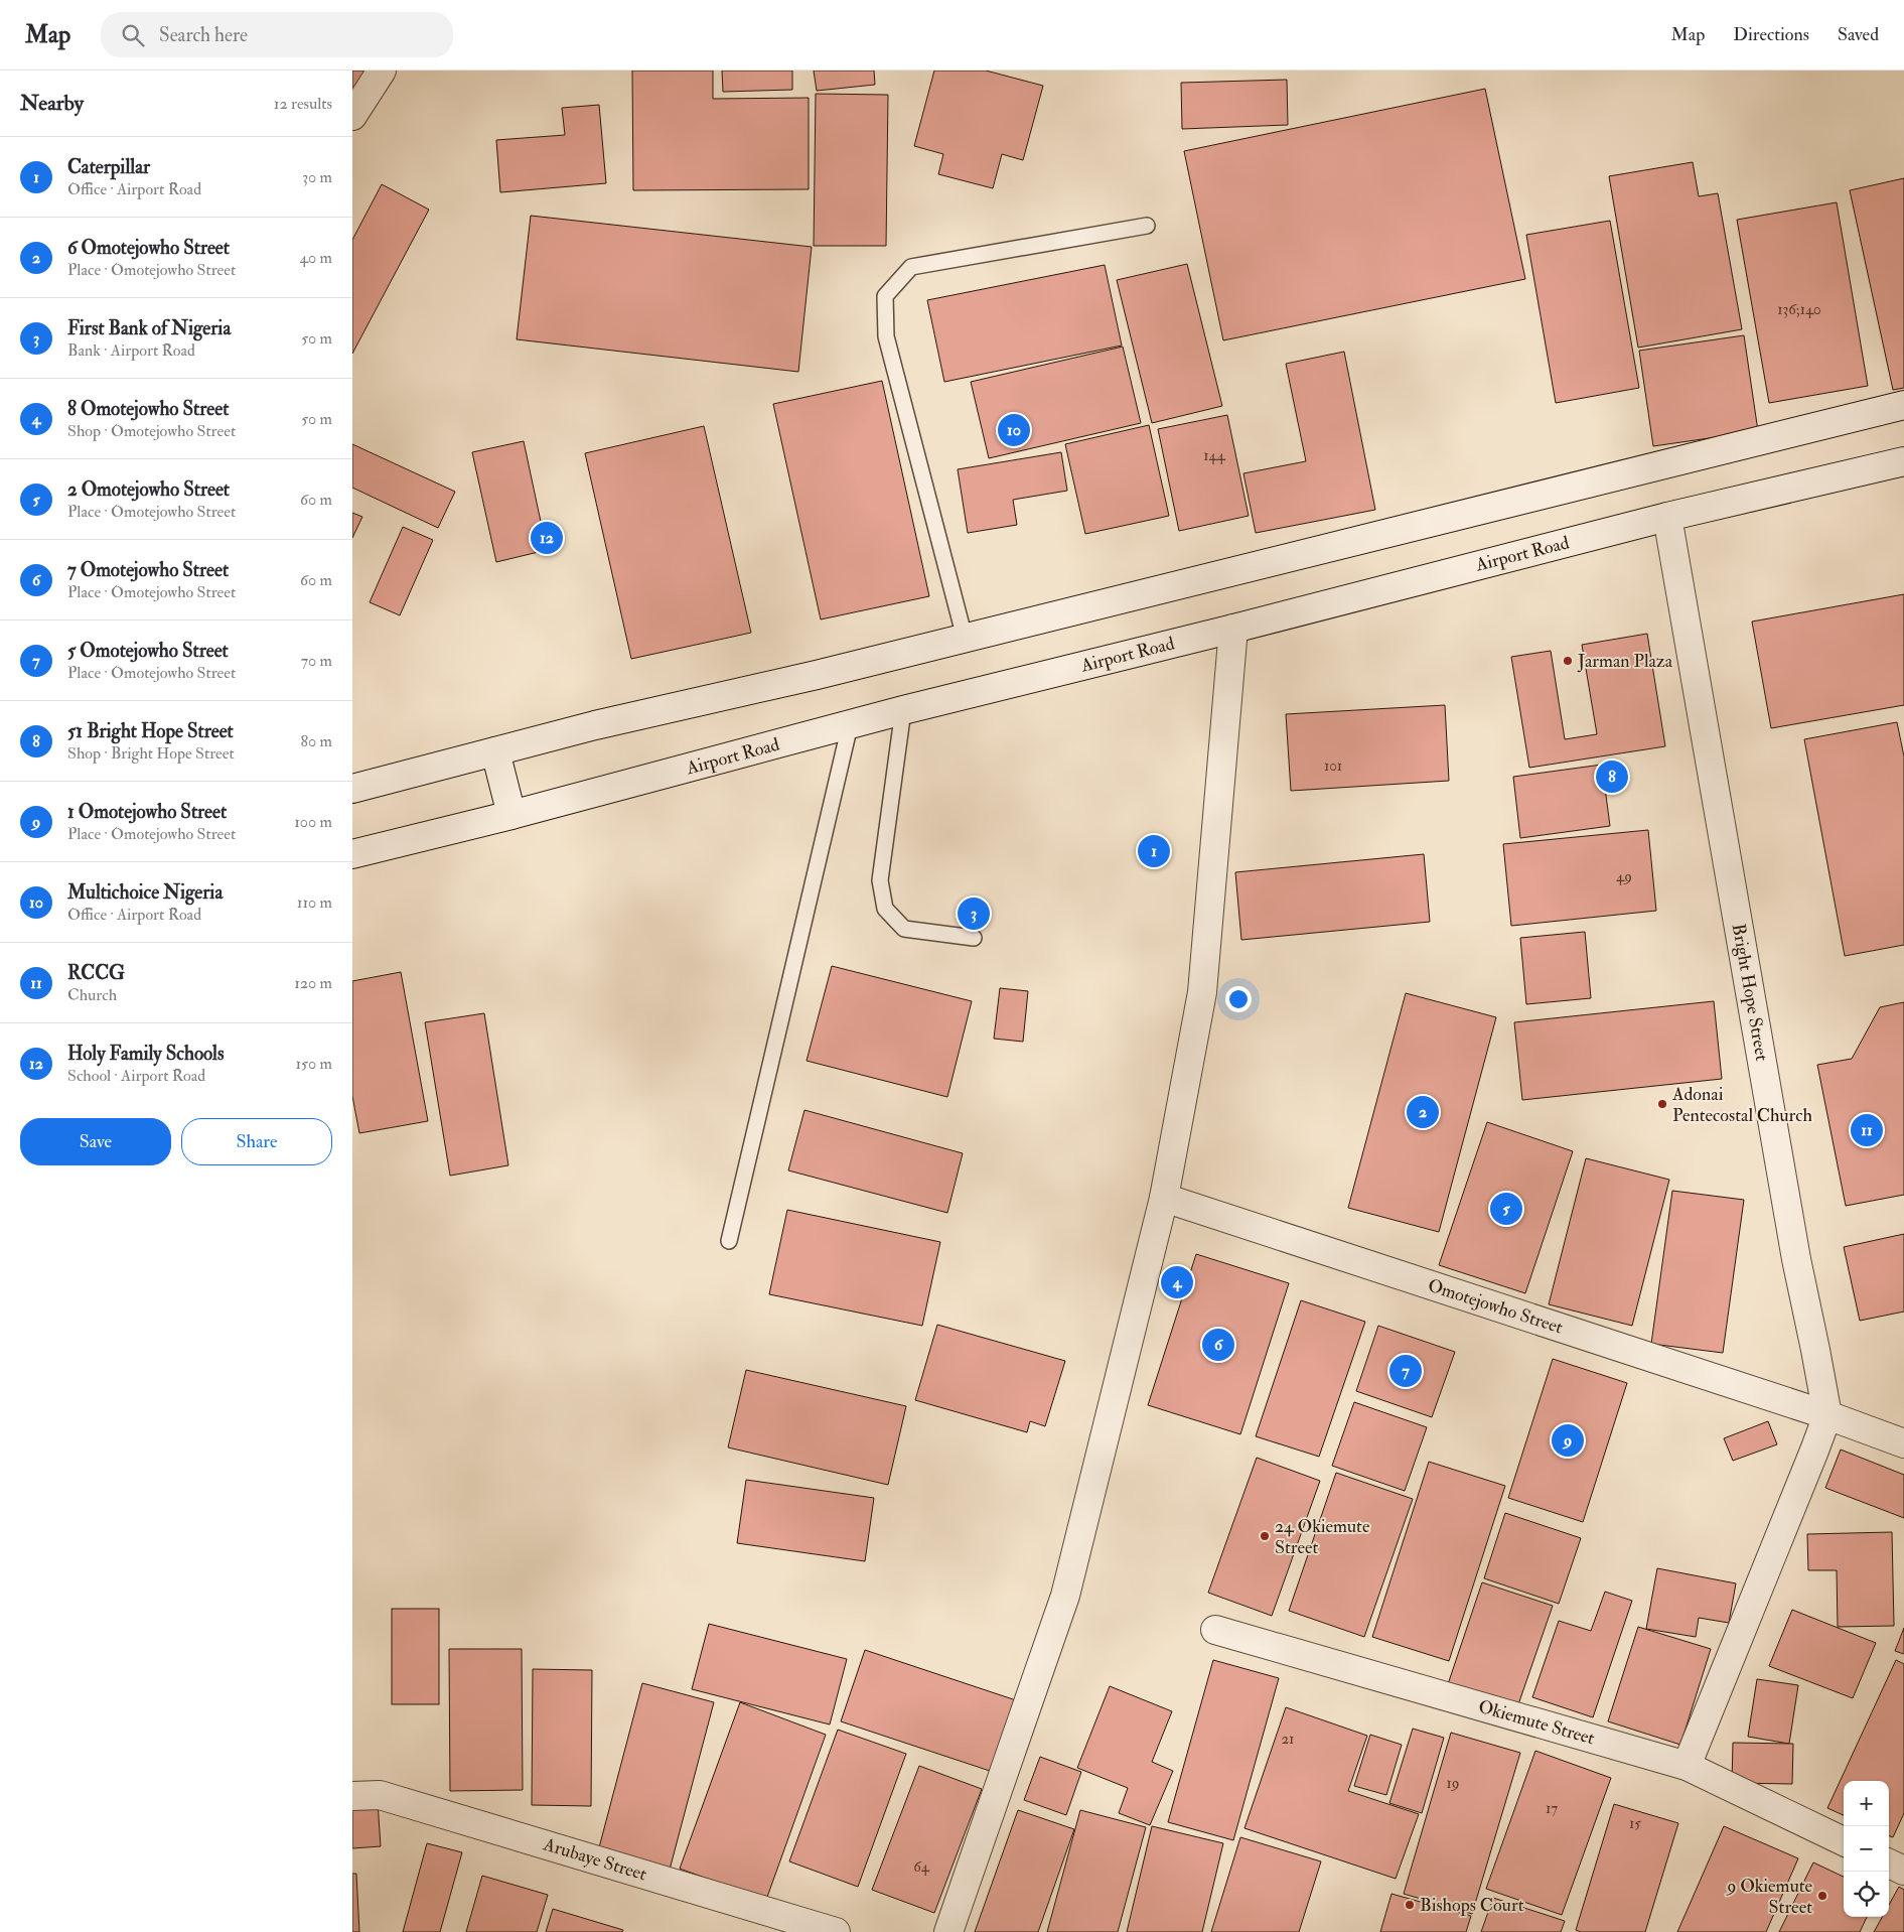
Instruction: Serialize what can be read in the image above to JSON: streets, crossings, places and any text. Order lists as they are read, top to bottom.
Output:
{
  "streets": {
    "street": [
      "Airport Road",
      "Bright Hope Street",
      "Omotejowho Street",
      "Okiemute Street",
      "Arubaye Street"
    ]
  },
  "crossings": [
    ["Airport Road", "Bright Hope Street"],
    ["Bright Hope Street", "Omotejowho Street"]
  ],
  "places": [
    "Jarman Plaza",
    "Adonai Pentecostal Church",
    "24 Okiemute Street",
    "9 Okiemute Street",
    "Bishops Court"
  ],
  "house_numbers": [
    "136;140",
    "144",
    "101",
    "49",
    "21",
    "19",
    "17",
    "15",
    "64"
  ],
  "page": {
    "header": "Map",
    "search": "Search here",
    "nav": ["Map", "Directions", "Saved"],
    "heading": ["Nearby", "12 results"],
    "list": [
      {
        "mark": "1",
        "name": "Caterpillar",
        "note": "Office · Airport Road",
        "value": "30 m"
      },
      {
        "mark": "2",
        "name": "6 Omotejowho Street",
        "note": "Place · Omotejowho Street",
        "value": "40 m"
      },
      {
        "mark": "3",
        "name": "First Bank of Nigeria",
        "note": "Bank · Airport Road",
        "value": "50 m"
      },
      {
        "mark": "4",
        "name": "8 Omotejowho Street",
        "note": "Shop · Omotejowho Street",
        "value": "50 m"
      },
      {
        "mark": "5",
        "name": "2 Omotejowho Street",
        "note": "Place · Omotejowho Street",
        "value": "60 m"
      },
      {
        "mark": "6",
        "name": "7 Omotejowho Street",
        "note": "Place · Omotejowho Street",
        "value": "60 m"
      },
      {
        "mark": "7",
        "name": "5 Omotejowho Street",
        "note": "Place · Omotejowho Street",
        "value": "70 m"
      },
      {
        "mark": "8",
        "name": "51 Bright Hope Street",
        "note": "Shop · Bright Hope Street",
        "value": "80 m"
      },
      {
        "mark": "9",
        "name": "1 Omotejowho Street",
        "note": "Place · Omotejowho Street",
        "value": "100 m"
      },
      {
        "mark": "10",
        "name": "Multichoice Nigeria",
        "note": "Office · Airport Road",
        "value": "110 m"
      },
      {
        "mark": "11",
        "name": "RCCG",
        "note": "Church",
        "value": "120 m"
      },
      {
        "mark": "12",
        "name": "Holy Family Schools",
        "note": "School · Airport Road",
        "value": "150 m"
      }
    ],
    "pins": [
      "10",
      "12",
      "8",
      "1",
      "3",
      "2",
      "11",
      "5",
      "4",
      "6",
      "7",
      "9"
    ],
    "buttons": ["Save", "Share"],
    "map_buttons": ["+", "−"]
  }
}
